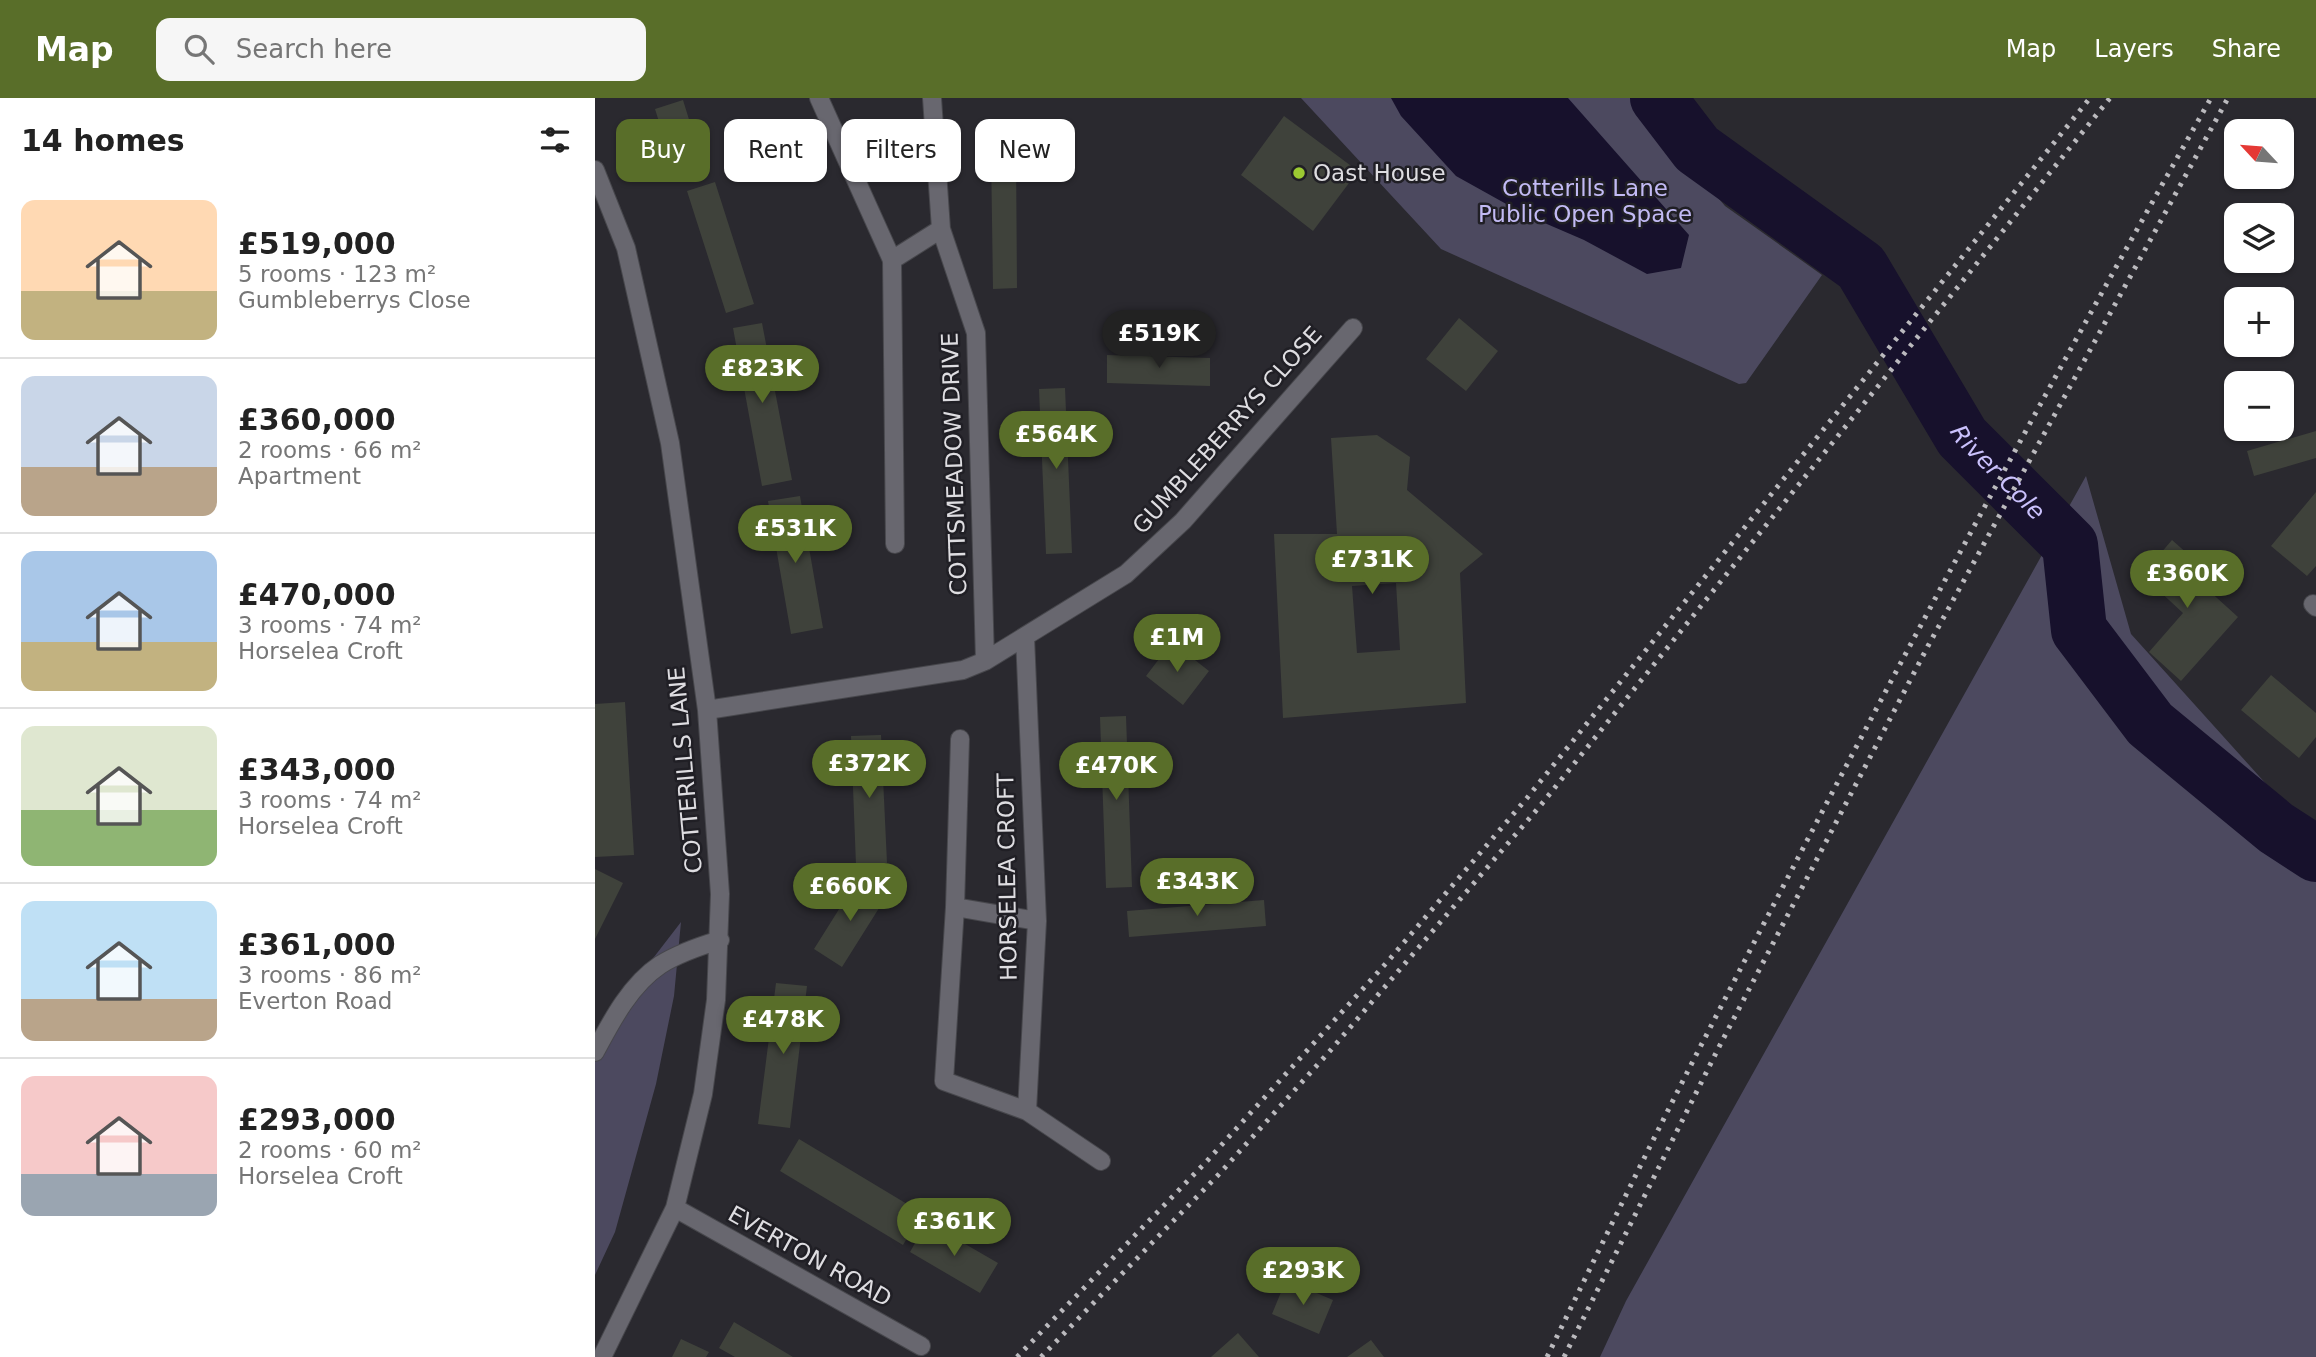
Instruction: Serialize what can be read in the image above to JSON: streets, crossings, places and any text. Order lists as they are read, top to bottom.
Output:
{
  "streets": {
    "street": [
      "GUMBLEBERRYS CLOSE",
      "COTTSMEADOW DRIVE",
      "COTTERILLS LANE",
      "HORSELEA CROFT",
      "EVERTON ROAD"
    ]
  },
  "crossings": [
    ["GUMBLEBERRYS CLOSE", "COTTSMEADOW DRIVE"],
    ["GUMBLEBERRYS CLOSE", "COTTERILLS LANE"],
    ["GUMBLEBERRYS CLOSE", "HORSELEA CROFT"],
    ["COTTERILLS LANE", "EVERTON ROAD"]
  ],
  "water": ["River Cole"],
  "parks": ["Cotterills Lane Public Open Space"],
  "places": ["Oast House"],
  "north": "top left",
  "page": {
    "header": "Map",
    "search": "Search here",
    "nav": ["Map", "Layers", "Share"],
    "heading": "14 homes",
    "map_buttons": ["+", "−"],
    "chip": [
      "Buy",
      "Rent",
      "Filters",
      "New"
    ],
    "list": [
      {
        "name": "£519,000",
        "note": "5 rooms · 123 m² · Gumbleberrys Close"
      },
      {
        "name": "£360,000",
        "note": "2 rooms · 66 m² · Apartment"
      },
      {
        "name": "£470,000",
        "note": "3 rooms · 74 m² · Horselea Croft"
      },
      {
        "name": "£343,000",
        "note": "3 rooms · 74 m² · Horselea Croft"
      },
      {
        "name": "£361,000",
        "note": "3 rooms · 86 m² · Everton Road"
      },
      {
        "name": "£293,000",
        "note": "2 rooms · 60 m² · Horselea Croft"
      }
    ],
    "price": [
      "£519K",
      "£823K",
      "£564K",
      "£531K",
      "£731K",
      "£360K",
      "£1M",
      "£372K",
      "£470K",
      "£343K",
      "£660K",
      "£478K",
      "£361K",
      "£293K"
    ]
  }
}
